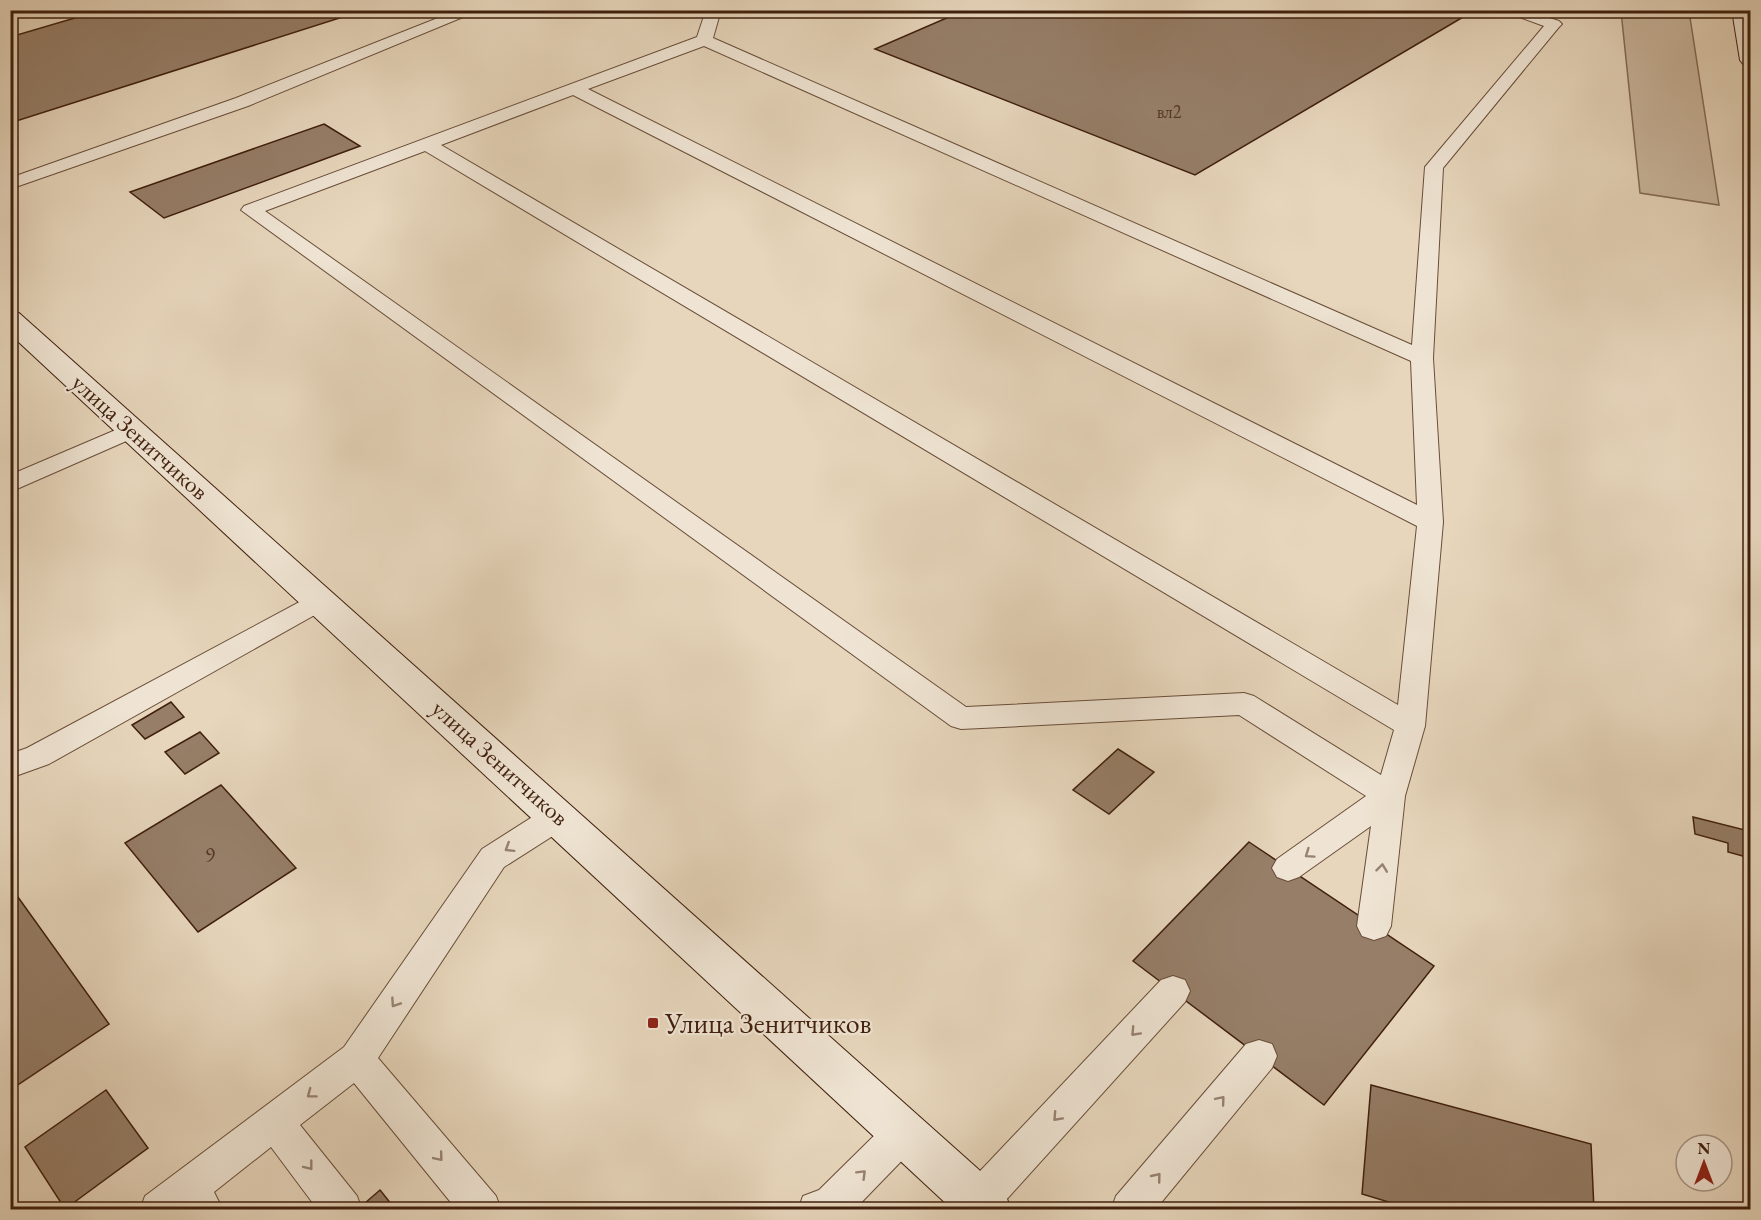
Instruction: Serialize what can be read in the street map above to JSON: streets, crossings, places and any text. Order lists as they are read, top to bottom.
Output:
{
  "streets": {
    "street": ["улица Зенитчиков"]
  },
  "places": {
    "transit": ["Улица Зенитчиков"]
  },
  "house_numbers": ["вл2", "9"],
  "north": "top"
}
